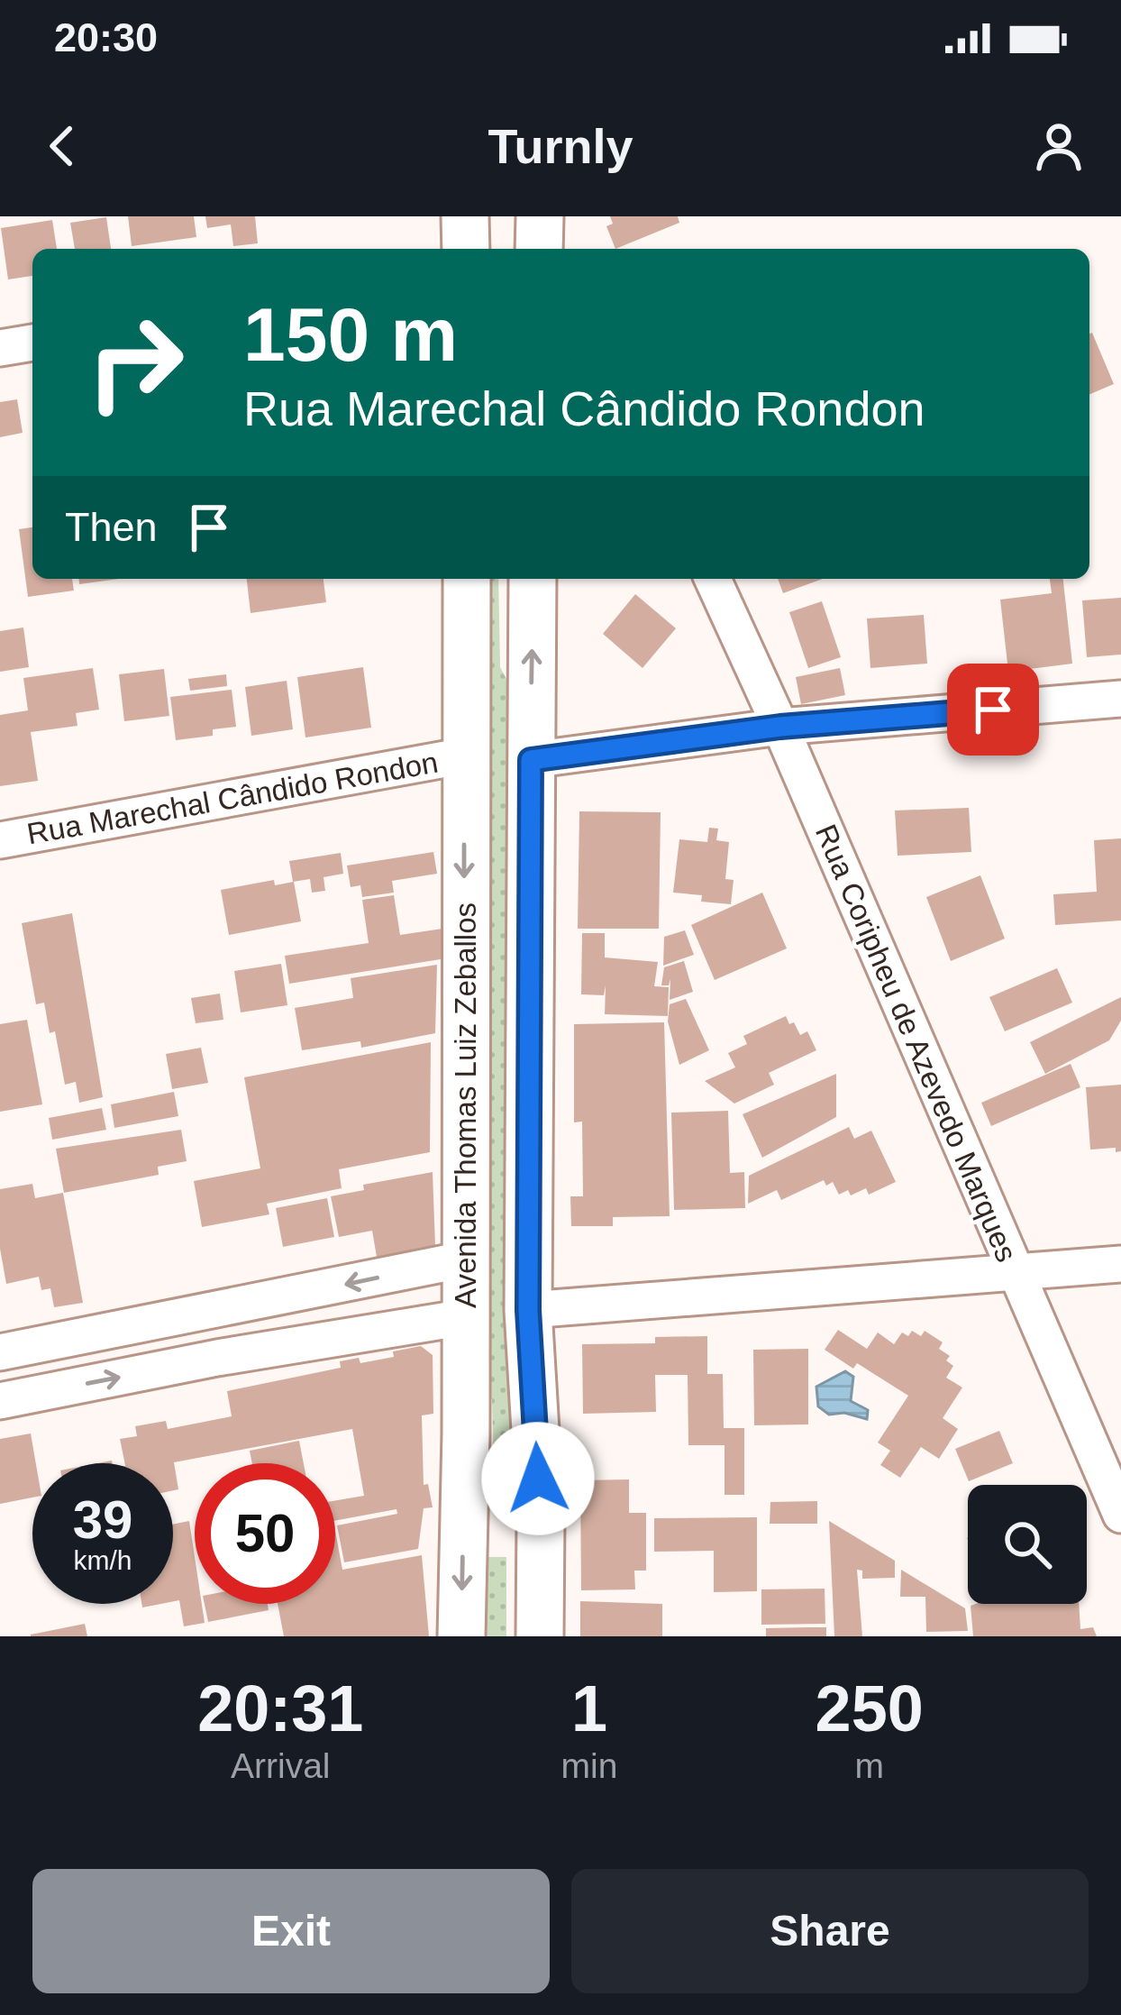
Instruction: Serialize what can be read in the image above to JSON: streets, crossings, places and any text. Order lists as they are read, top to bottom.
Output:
{
  "streets": {
    "main road": ["Avenida Thomas Luiz Zeballos"],
    "street": ["Rua Marechal Cândido Rondon", "Rua Coripheu de Azevedo Marques"]
  },
  "crossings": [
    ["Rua Marechal Cândido Rondon", "Avenida Thomas Luiz Zeballos"]
  ],
  "page": {
    "status": "20:30",
    "header": "Turnly",
    "turn": ["150 m", "Rua Marechal Cândido Rondon"],
    "then": "Then",
    "speed": "39 km/h",
    "limit": "50",
    "eta": [
      "20:31",
      "Arrival",
      "1",
      "min",
      "250",
      "m"
    ],
    "buttons": ["Exit", "Share"]
  }
}
